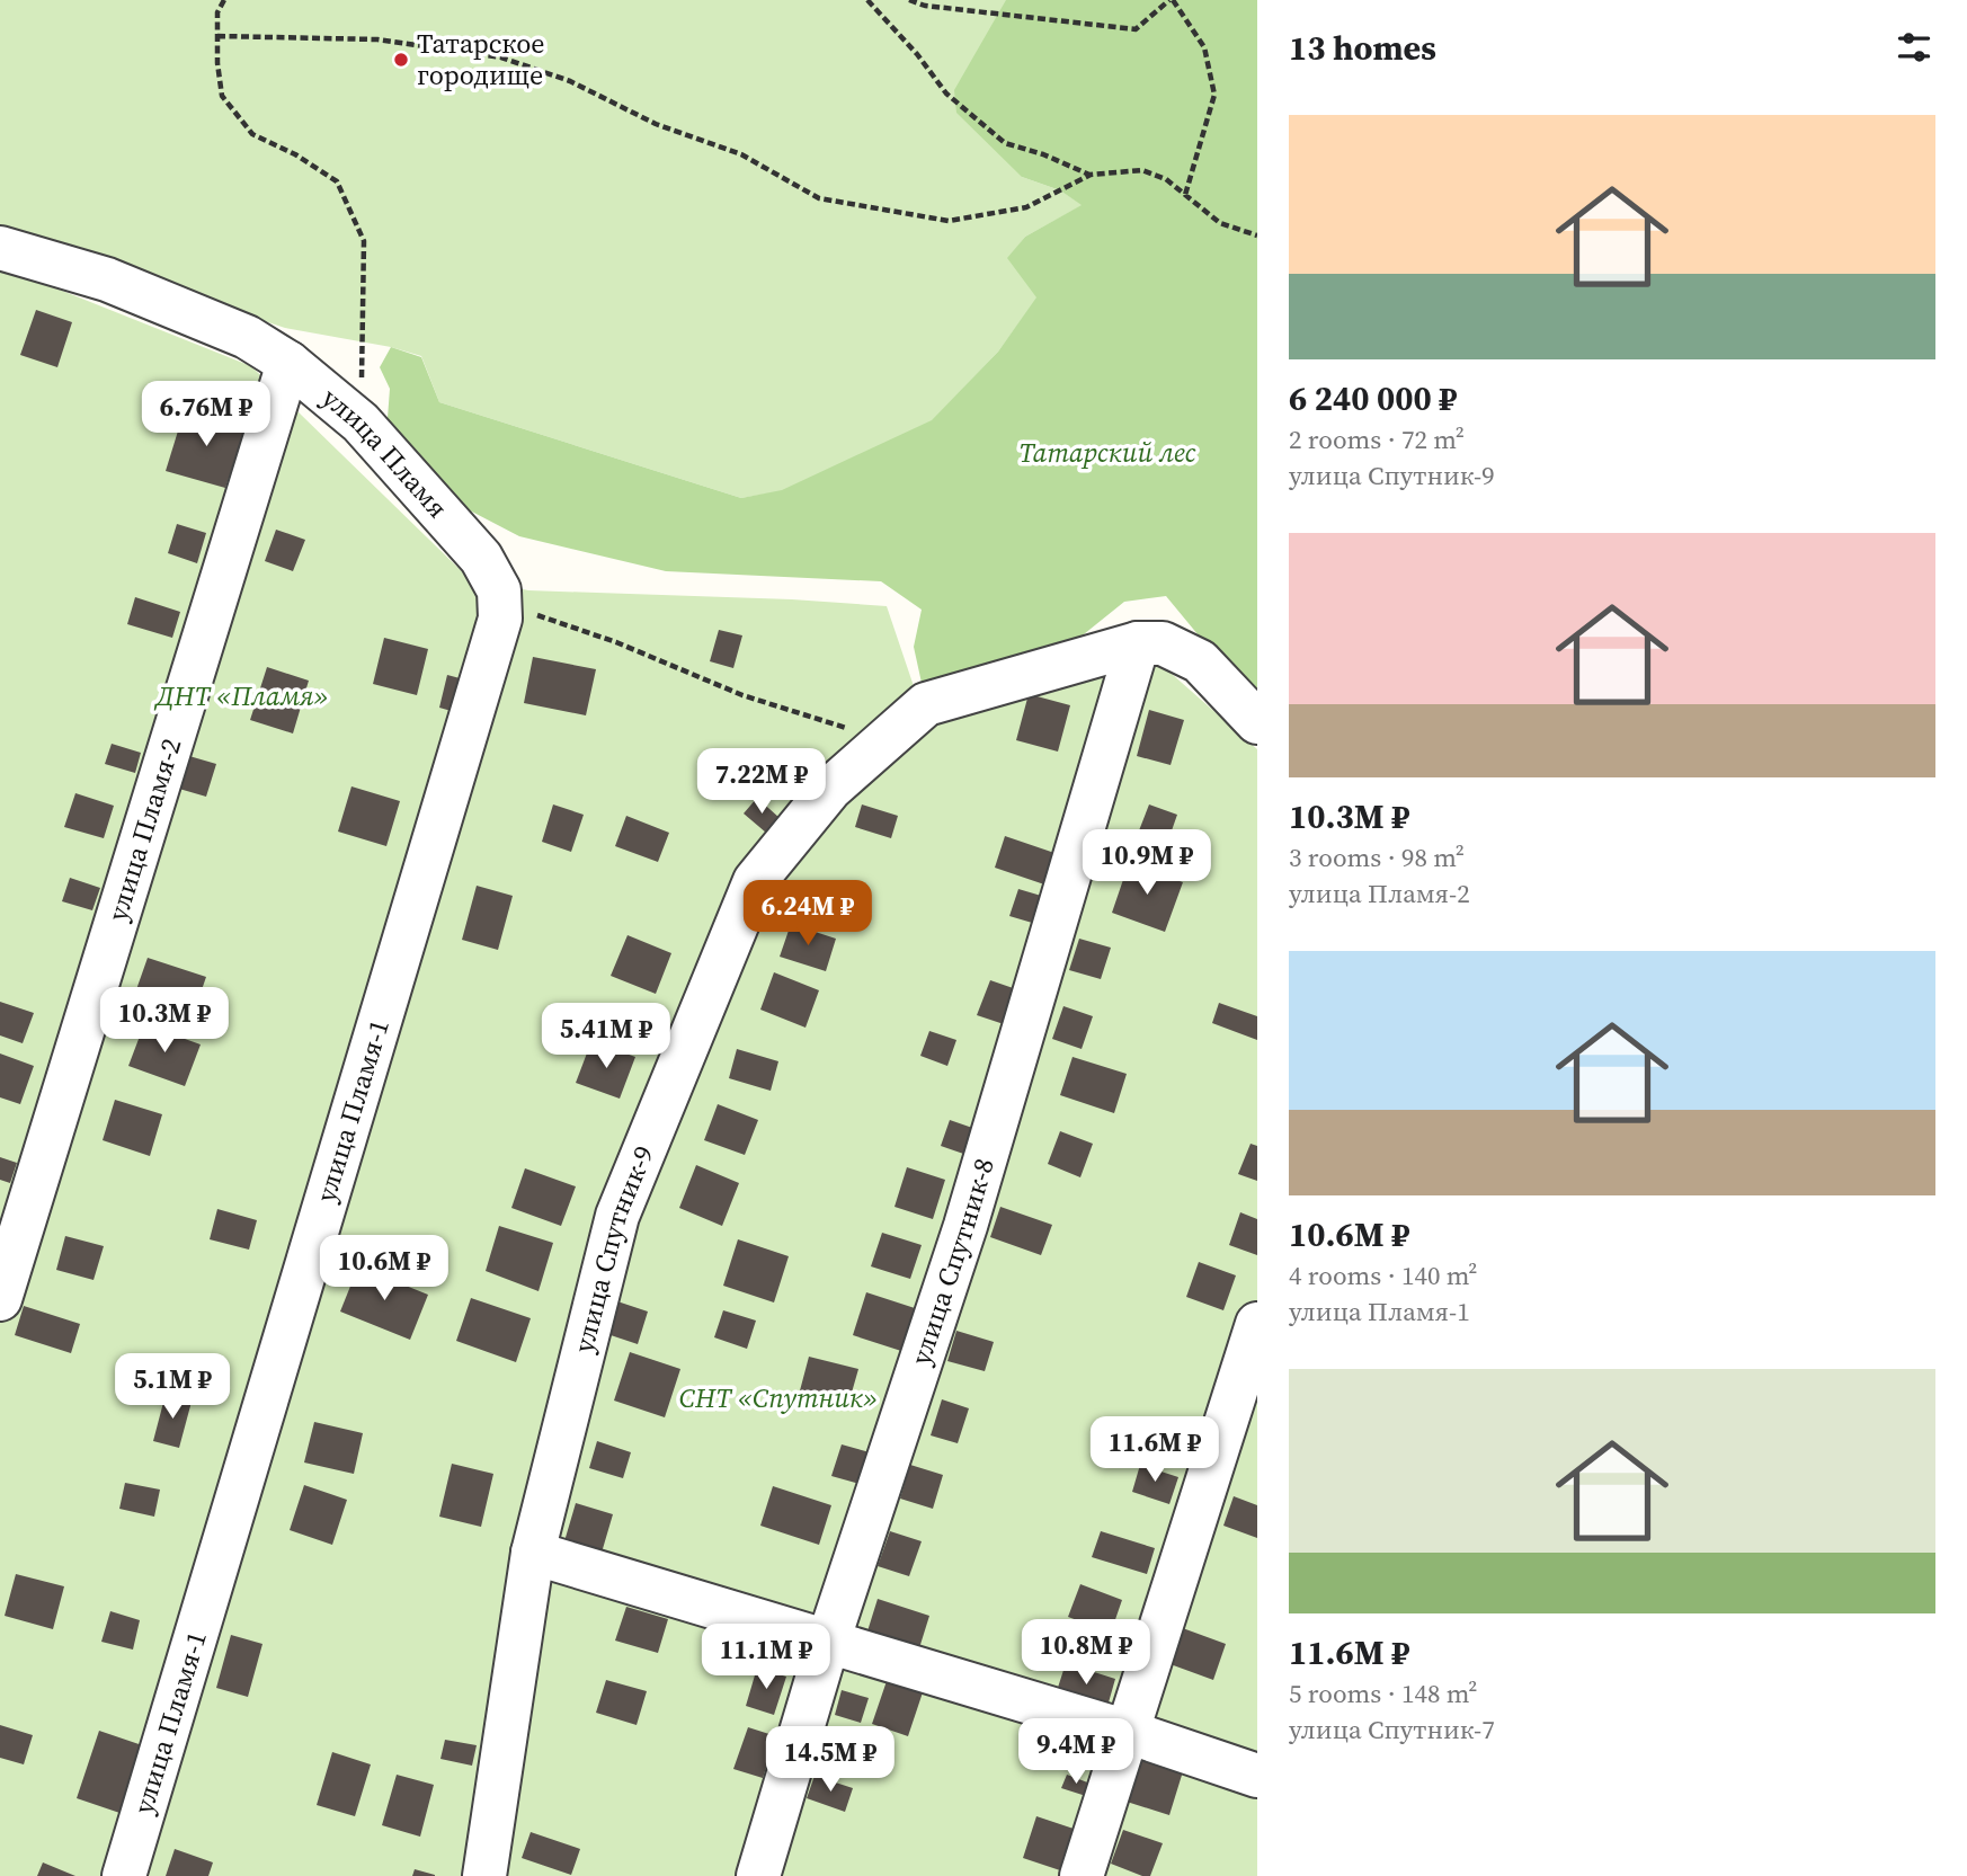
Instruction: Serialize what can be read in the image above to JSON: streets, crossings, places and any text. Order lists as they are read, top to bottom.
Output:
{
  "streets": {
    "street": [
      "улица Пламя",
      "улица Пламя-2",
      "улица Пламя-1",
      "улица Спутник-9",
      "улица Спутник-8"
    ]
  },
  "crossings": [
    ["улица Пламя", "улица Пламя-2"],
    ["улица Пламя", "улица Пламя-1"],
    ["улица Спутник-9", "улица Спутник-8"]
  ],
  "parks": ["Татарский лес", "ДНТ «Пламя»", "СНТ «Спутник»"],
  "places": ["Татарское городище"],
  "page": {
    "heading": "13 homes",
    "list": [
      {
        "name": "6 240 000 ₽",
        "note": "2 rooms · 72 m² · улица Спутник-9"
      },
      {
        "name": "10.3M ₽",
        "note": "3 rooms · 98 m² · улица Пламя-2"
      },
      {
        "name": "10.6M ₽",
        "note": "4 rooms · 140 m² · улица Пламя-1"
      },
      {
        "name": "11.6M ₽",
        "note": "5 rooms · 148 m² · улица Спутник-7"
      }
    ],
    "price": [
      "6.76M ₽",
      "7.22M ₽",
      "10.9M ₽",
      "6.24M ₽",
      "10.3M ₽",
      "5.41M ₽",
      "10.6M ₽",
      "5.1M ₽",
      "11.6M ₽",
      "10.8M ₽",
      "11.1M ₽",
      "9.4M ₽",
      "14.5M ₽"
    ]
  }
}
